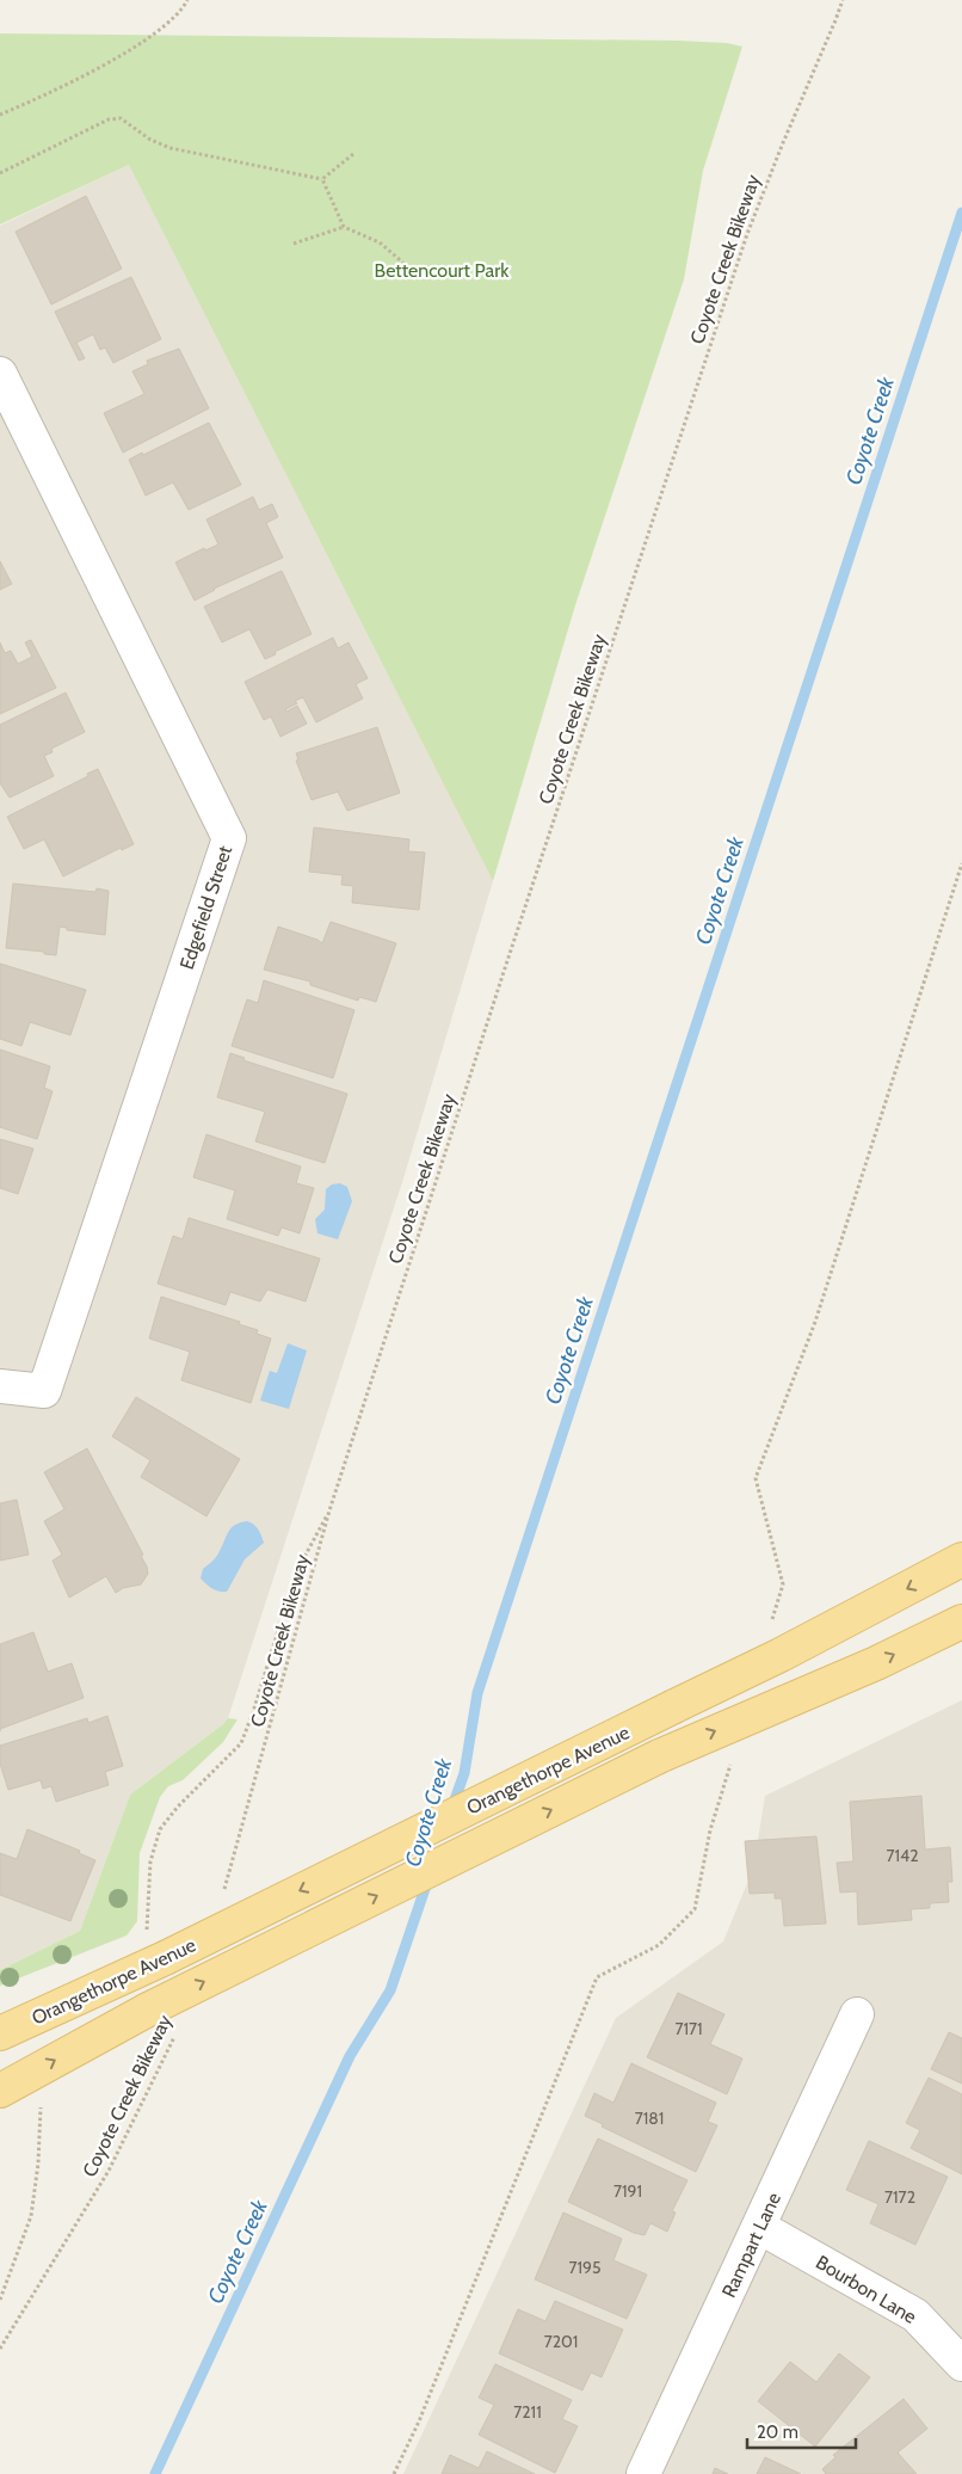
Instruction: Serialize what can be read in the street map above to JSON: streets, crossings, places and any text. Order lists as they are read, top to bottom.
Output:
{
  "streets": {
    "main road": ["Orangethorpe Avenue"],
    "street": ["Edgefield Street", "Rampart Lane", "Bourbon Lane"],
    "path": ["Coyote Creek Bikeway"]
  },
  "crossings": [
    ["Rampart Lane", "Bourbon Lane"]
  ],
  "water": ["Coyote Creek"],
  "parks": ["Bettencourt Park"],
  "house_numbers": [
    "7142",
    "7171",
    "7181",
    "7191",
    "7172",
    "7195",
    "7201",
    "7211"
  ],
  "scale_bar": "20 m"
}
